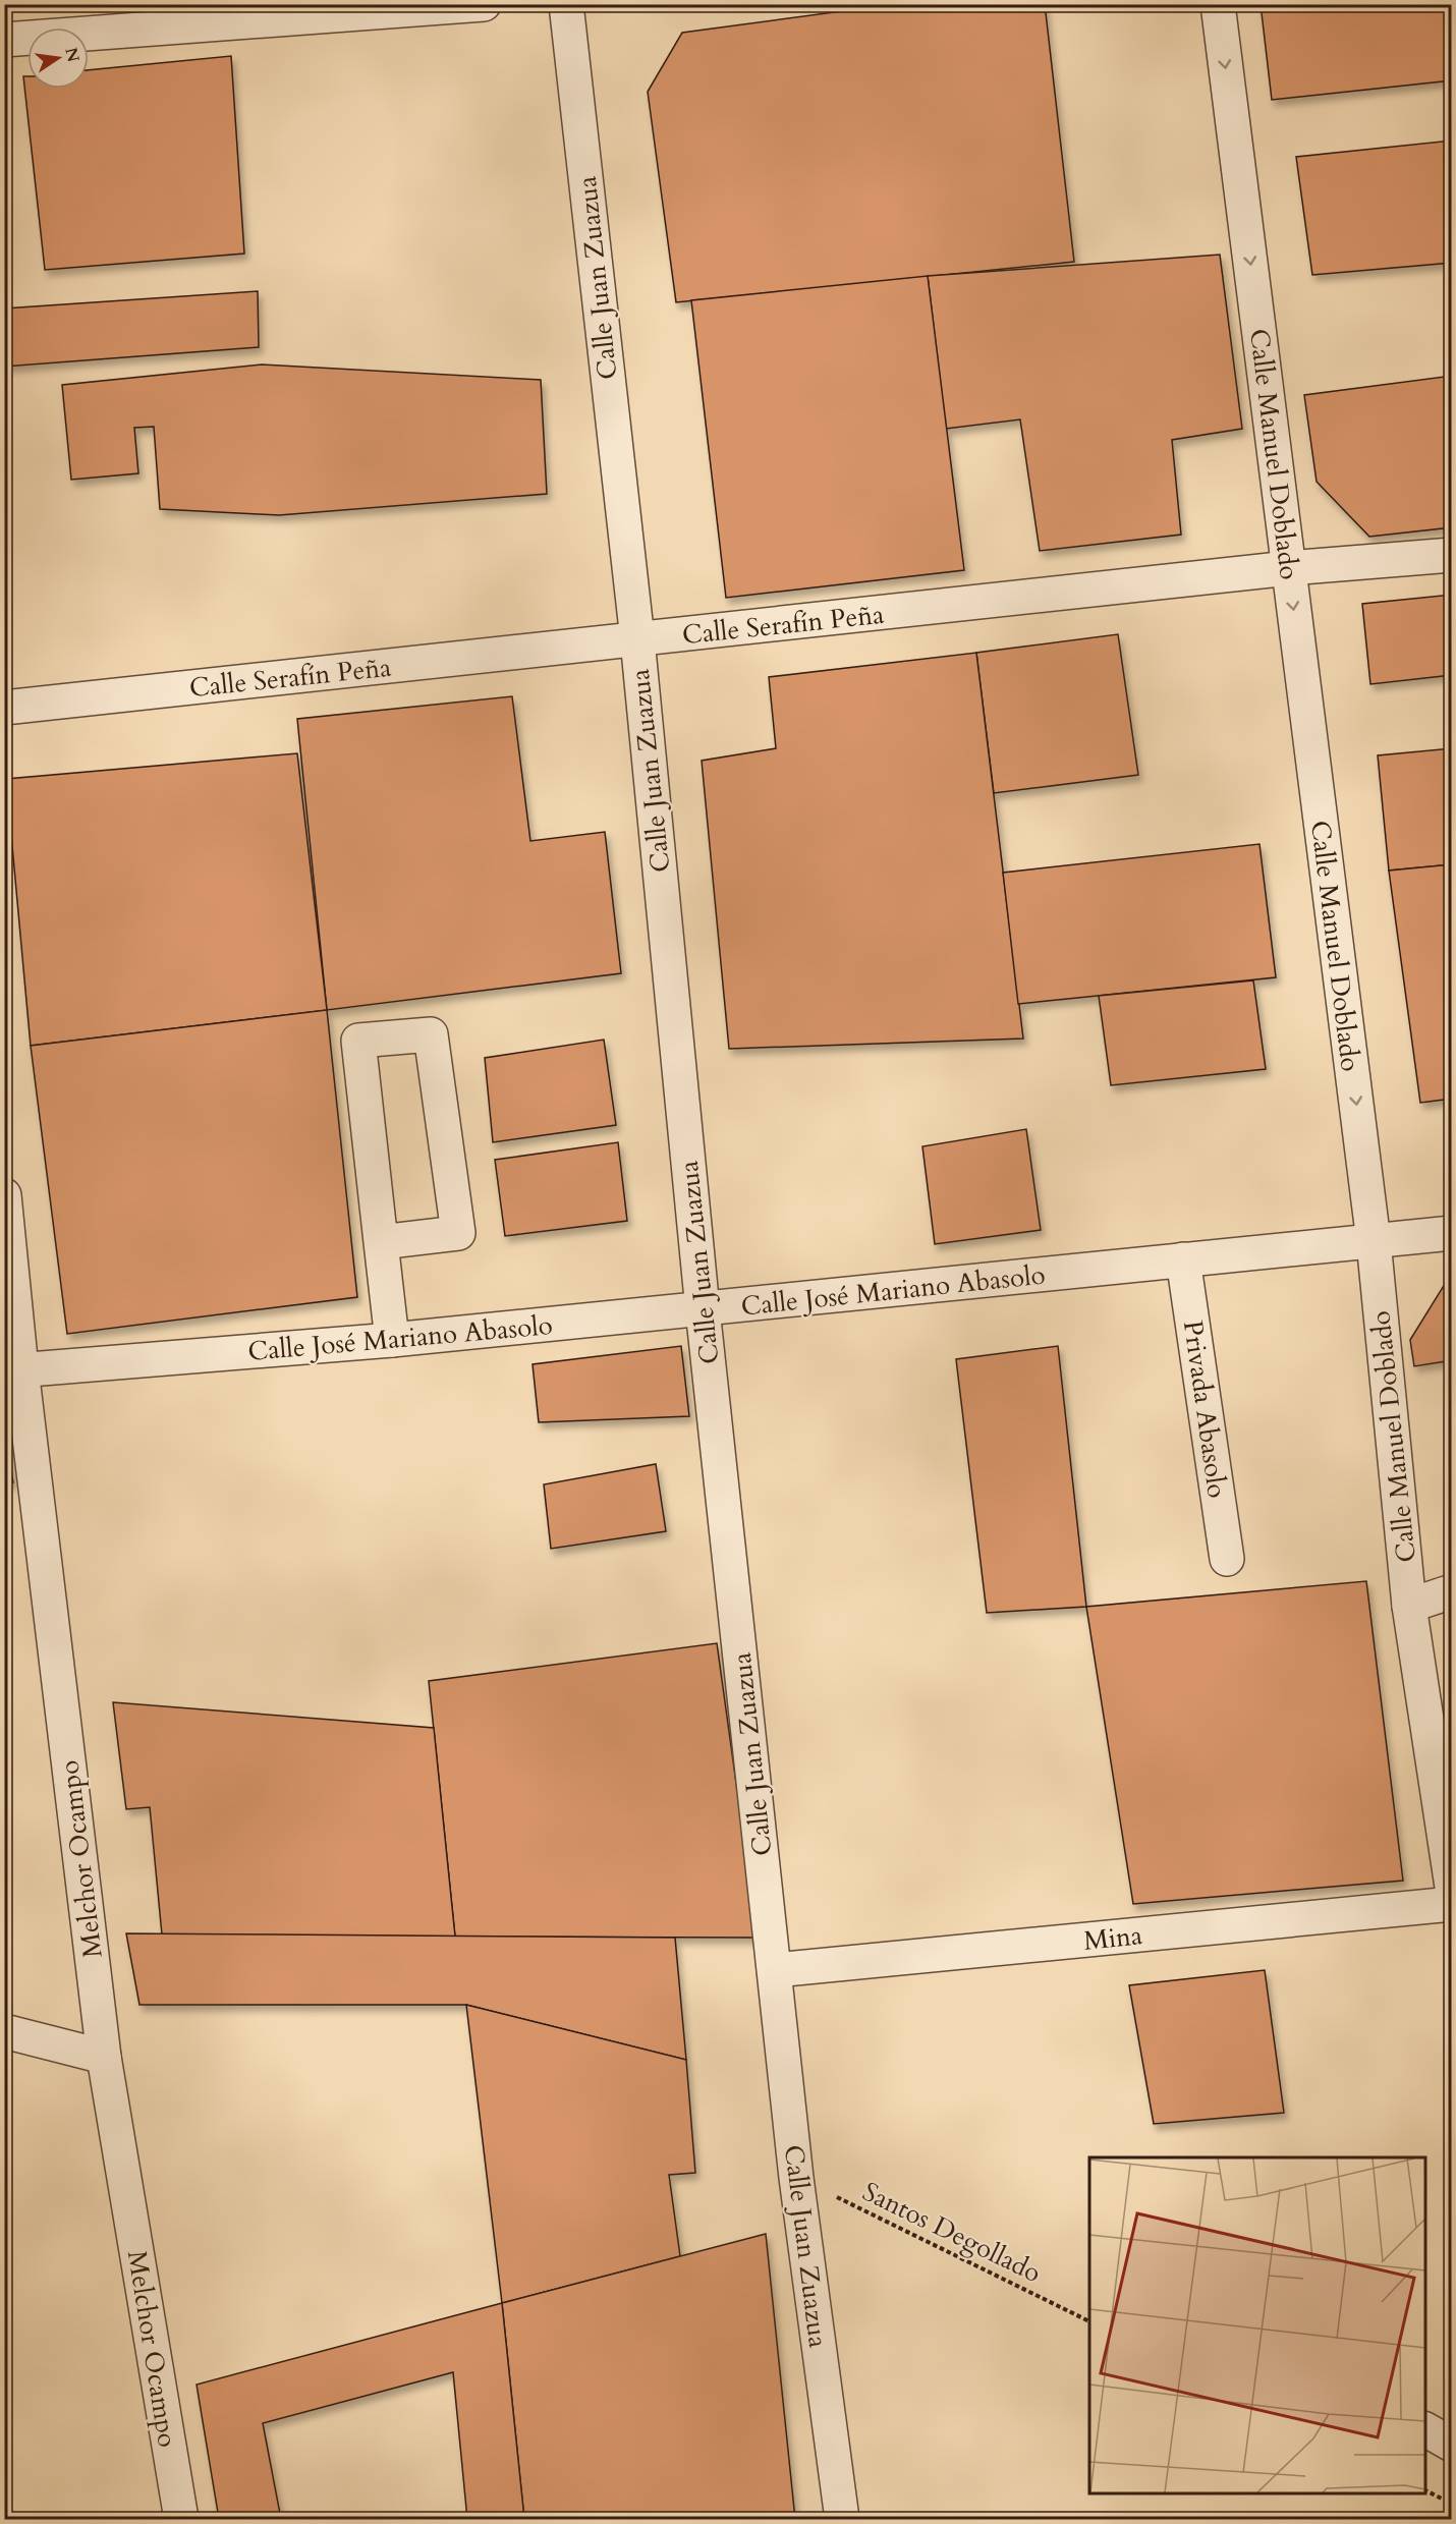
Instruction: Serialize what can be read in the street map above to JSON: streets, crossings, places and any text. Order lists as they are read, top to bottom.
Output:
{
  "streets": {
    "street": [
      "Calle Juan Zuazua",
      "Calle Manuel Doblado",
      "Calle Serafín Peña",
      "Calle José Mariano Abasolo",
      "Privada Abasolo",
      "Melchor Ocampo",
      "Mina"
    ],
    "path": ["Santos Degollado"]
  },
  "crossings": [
    ["Calle Juan Zuazua", "Calle Serafín Peña"],
    ["Calle Juan Zuazua", "Calle José Mariano Abasolo"],
    ["Calle Juan Zuazua", "Mina"],
    ["Calle Juan Zuazua", "Santos Degollado"],
    ["Calle Manuel Doblado", "Calle Serafín Peña"],
    ["Calle Manuel Doblado", "Calle José Mariano Abasolo"],
    ["Calle José Mariano Abasolo", "Privada Abasolo"],
    ["Calle José Mariano Abasolo", "Melchor Ocampo"]
  ],
  "one_way": ["Calle Manuel Doblado"],
  "north": "right"
}
